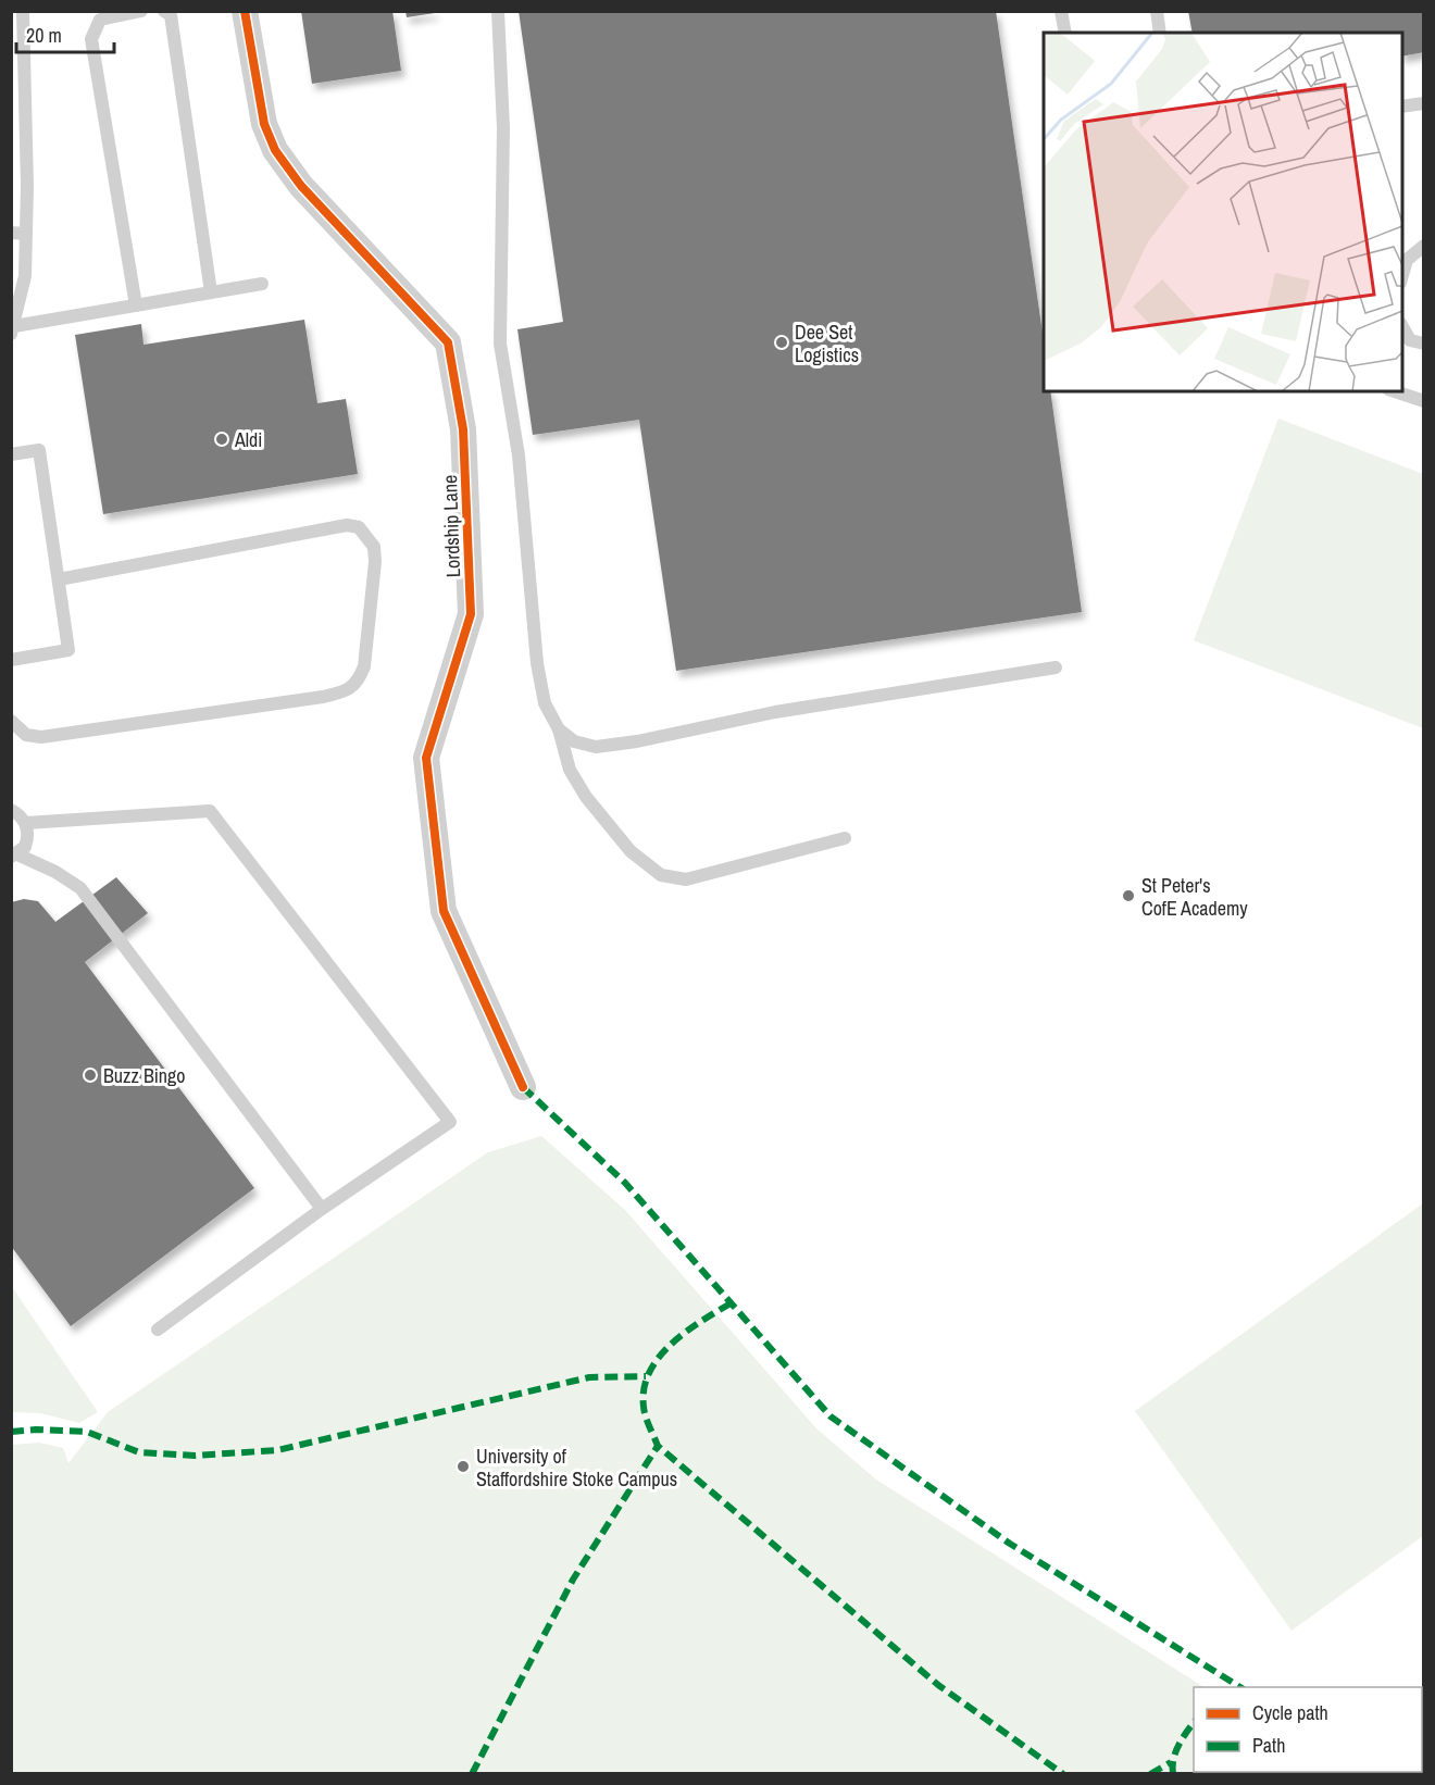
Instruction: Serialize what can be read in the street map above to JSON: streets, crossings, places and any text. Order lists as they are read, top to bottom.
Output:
{
  "streets": {
    "street": ["Lordship Lane"]
  },
  "places": [
    "Dee Set Logistics",
    "Aldi",
    "St Peter's CofE Academy",
    "Buzz Bingo",
    "University of Staffordshire Stoke Campus"
  ],
  "legend": ["Cycle path", "Path"],
  "scale_bar": "20 m"
}
